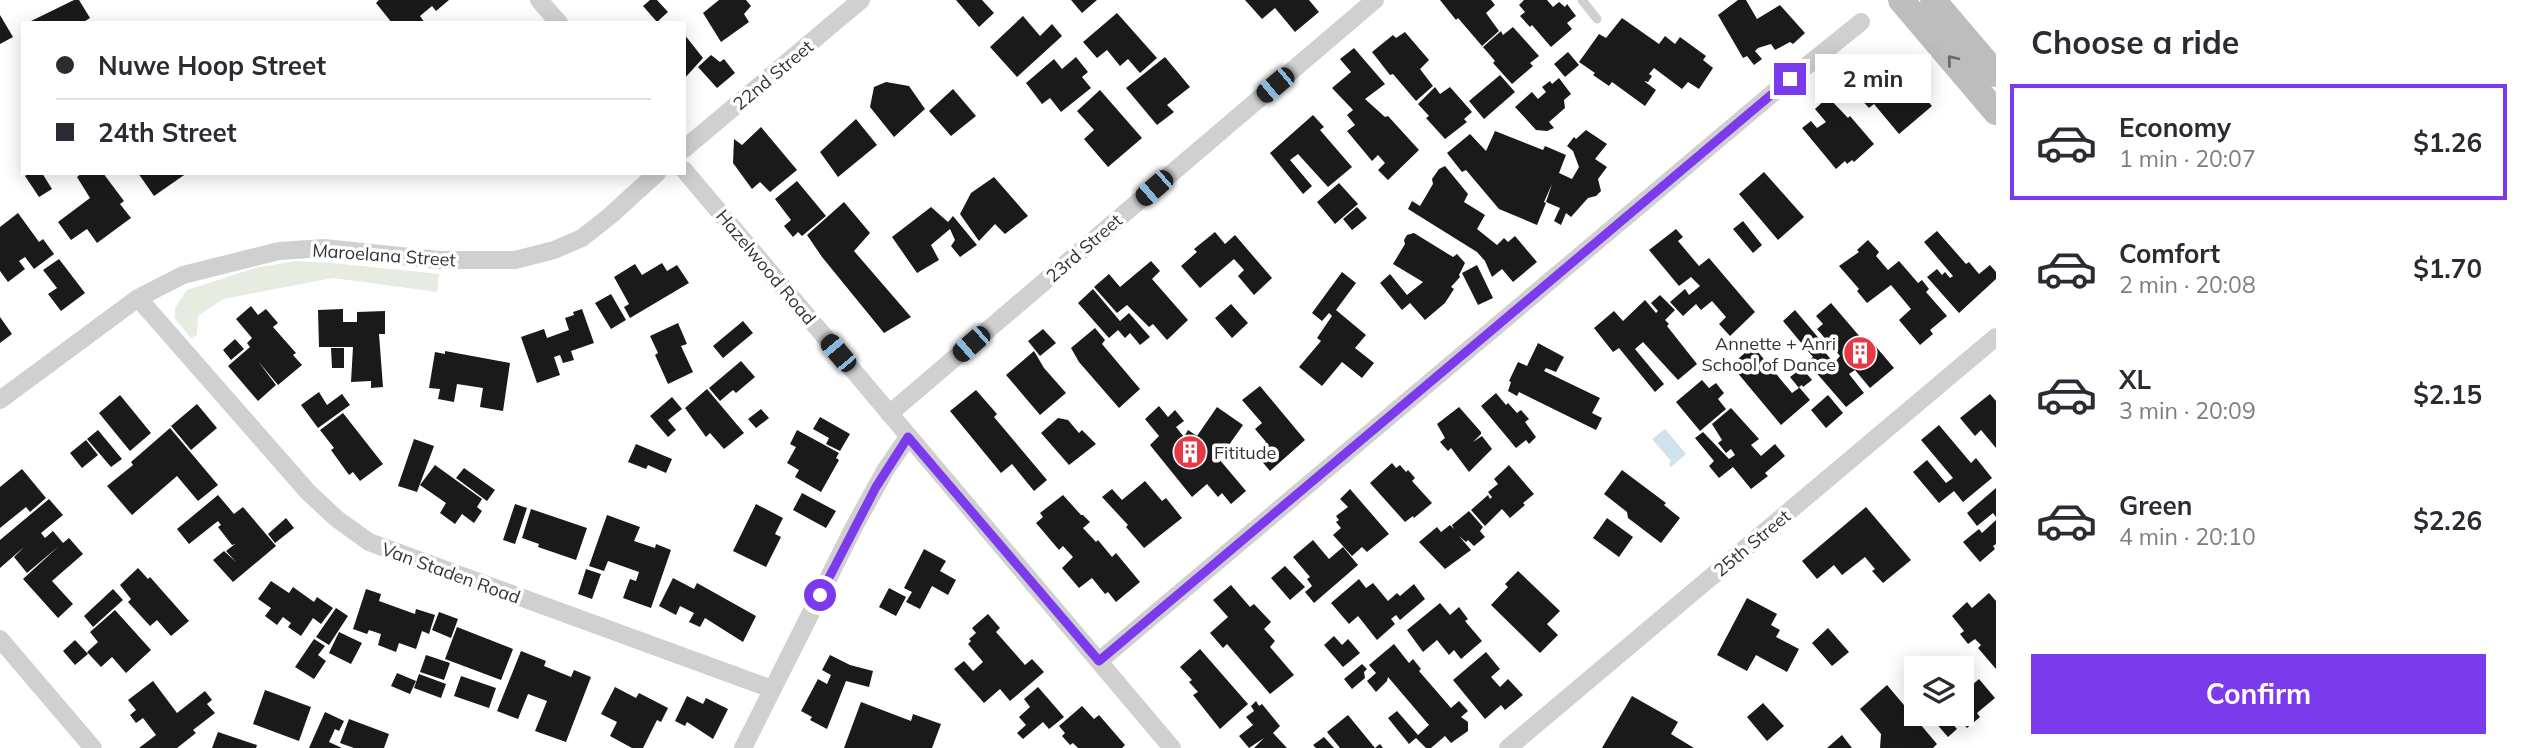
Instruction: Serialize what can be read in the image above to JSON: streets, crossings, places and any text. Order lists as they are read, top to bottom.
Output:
{
  "streets": {
    "street": [
      "22nd Street",
      "23rd Street",
      "Maroelana Street",
      "Hazelwood Road",
      "25th Street",
      "Van Staden Road"
    ]
  },
  "crossings": [
    ["23rd Street", "Hazelwood Road"],
    ["Maroelana Street", "Van Staden Road"]
  ],
  "places": {
    "building": ["Annette + Anri School of Dance", "Fititude"]
  },
  "page": {
    "heading": "Choose a ride",
    "banner": ["Nuwe Hoop Street", "24th Street"],
    "bubble": "2 min",
    "list": [
      {
        "name": "Economy",
        "note": "1 min · 20:07",
        "value": "$1.26"
      },
      {
        "name": "Comfort",
        "note": "2 min · 20:08",
        "value": "$1.70"
      },
      {
        "name": "XL",
        "note": "3 min · 20:09",
        "value": "$2.15"
      },
      {
        "name": "Green",
        "note": "4 min · 20:10",
        "value": "$2.26"
      }
    ],
    "buttons": "Confirm"
  }
}
